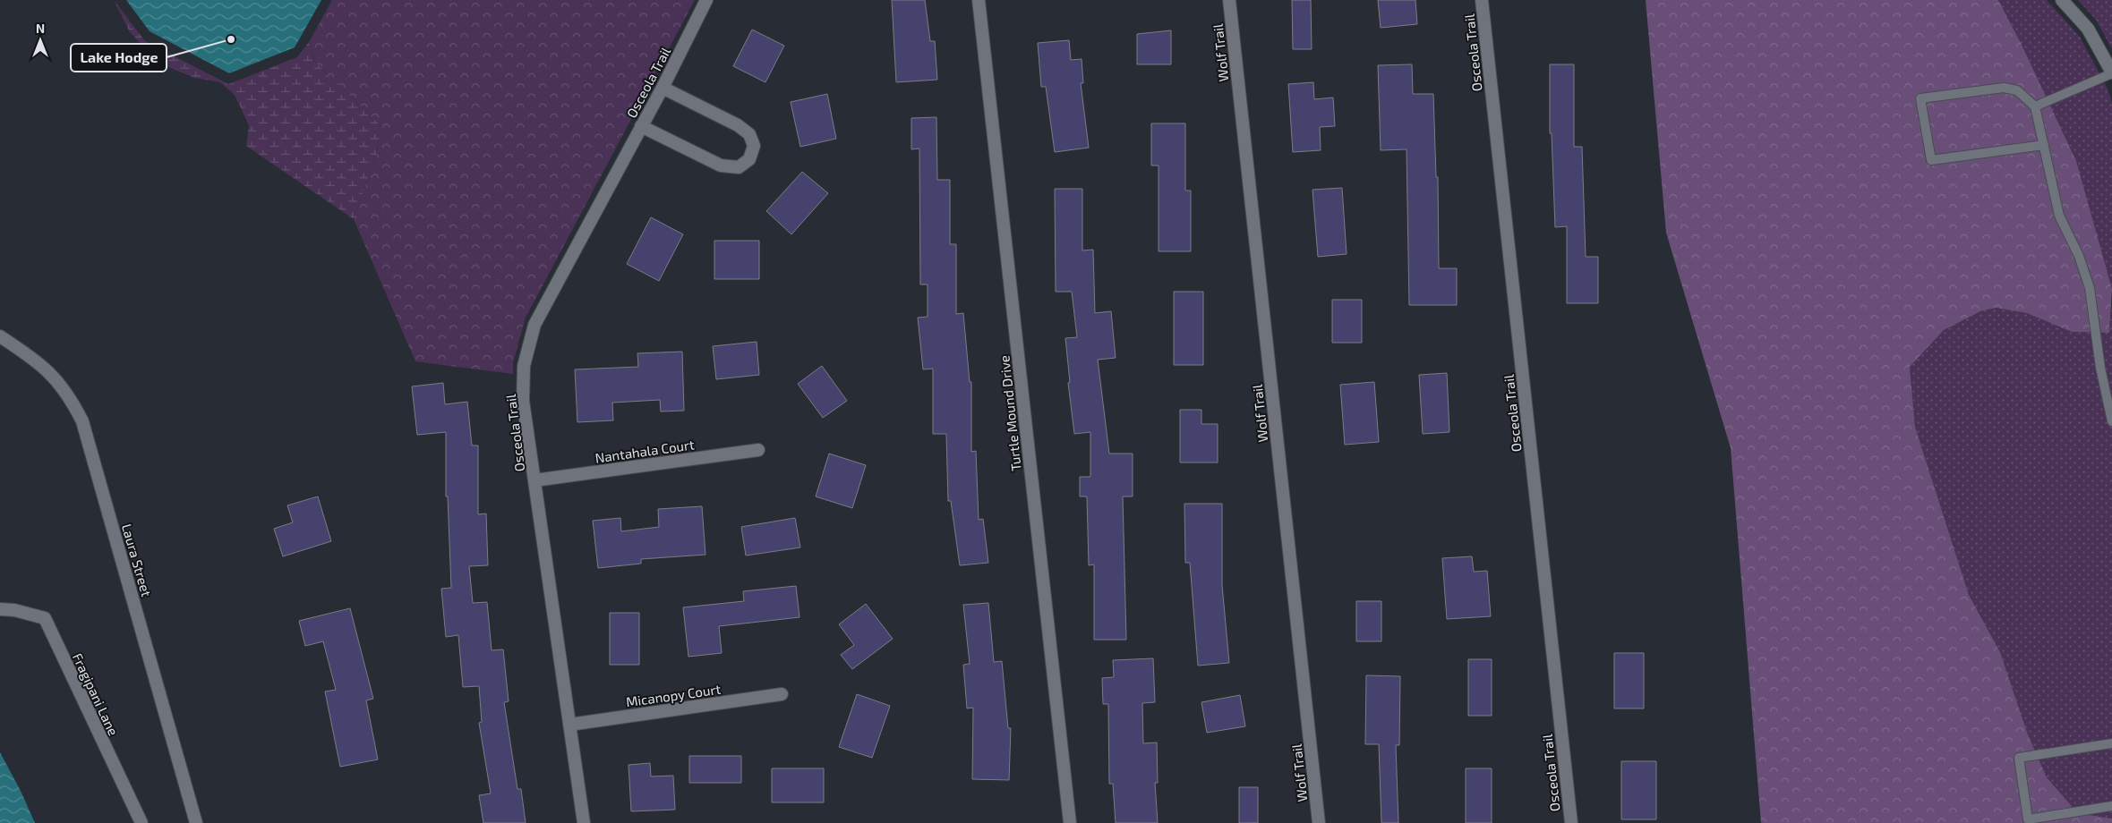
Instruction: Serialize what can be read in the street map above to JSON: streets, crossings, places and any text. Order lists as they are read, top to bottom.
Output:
{
  "streets": {
    "street": [
      "Wolf Trail",
      "Osceola Trail",
      "Turtle Mound Drive",
      "Nantahala Court",
      "Laura Street",
      "Fragipani Lane",
      "Micanopy Court"
    ]
  },
  "crossings": [
    ["Osceola Trail", "Nantahala Court"],
    ["Osceola Trail", "Micanopy Court"]
  ],
  "places": ["Lake Hodge"],
  "north": "top"
}
